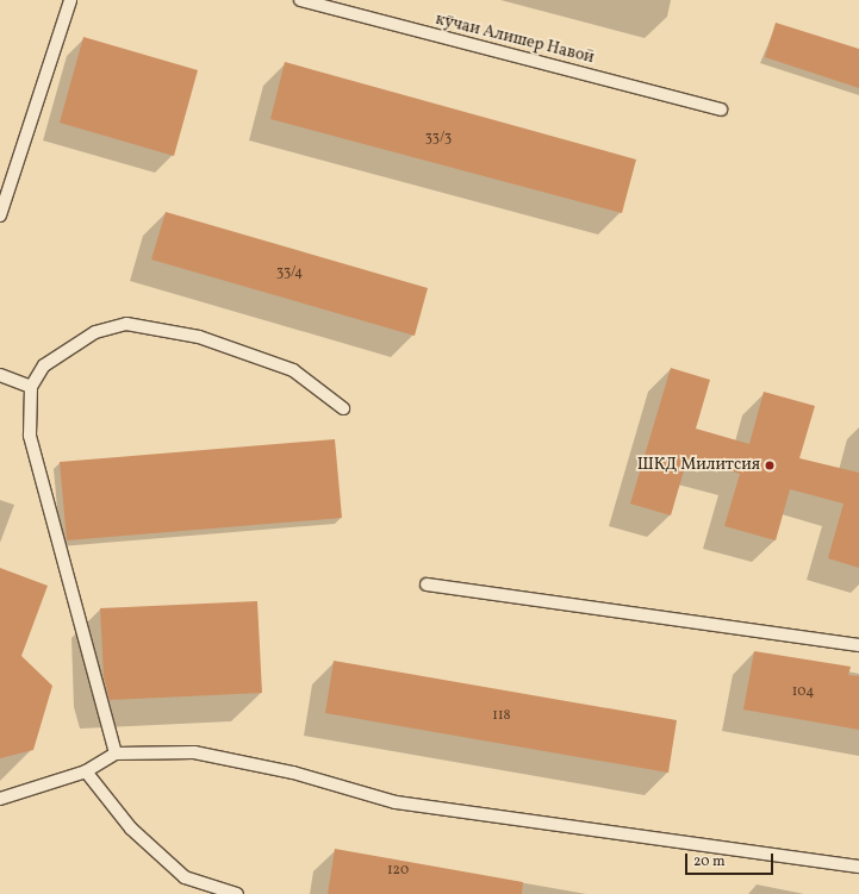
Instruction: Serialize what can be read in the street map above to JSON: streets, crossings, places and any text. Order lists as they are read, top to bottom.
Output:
{
  "streets": {
    "lane": ["кӯчаи Алишер Навоӣ"]
  },
  "places": ["ШКД Милитсия"],
  "house_numbers": [
    "33/3",
    "33/4",
    "104",
    "118",
    "120"
  ],
  "scale_bar": "20 m"
}
